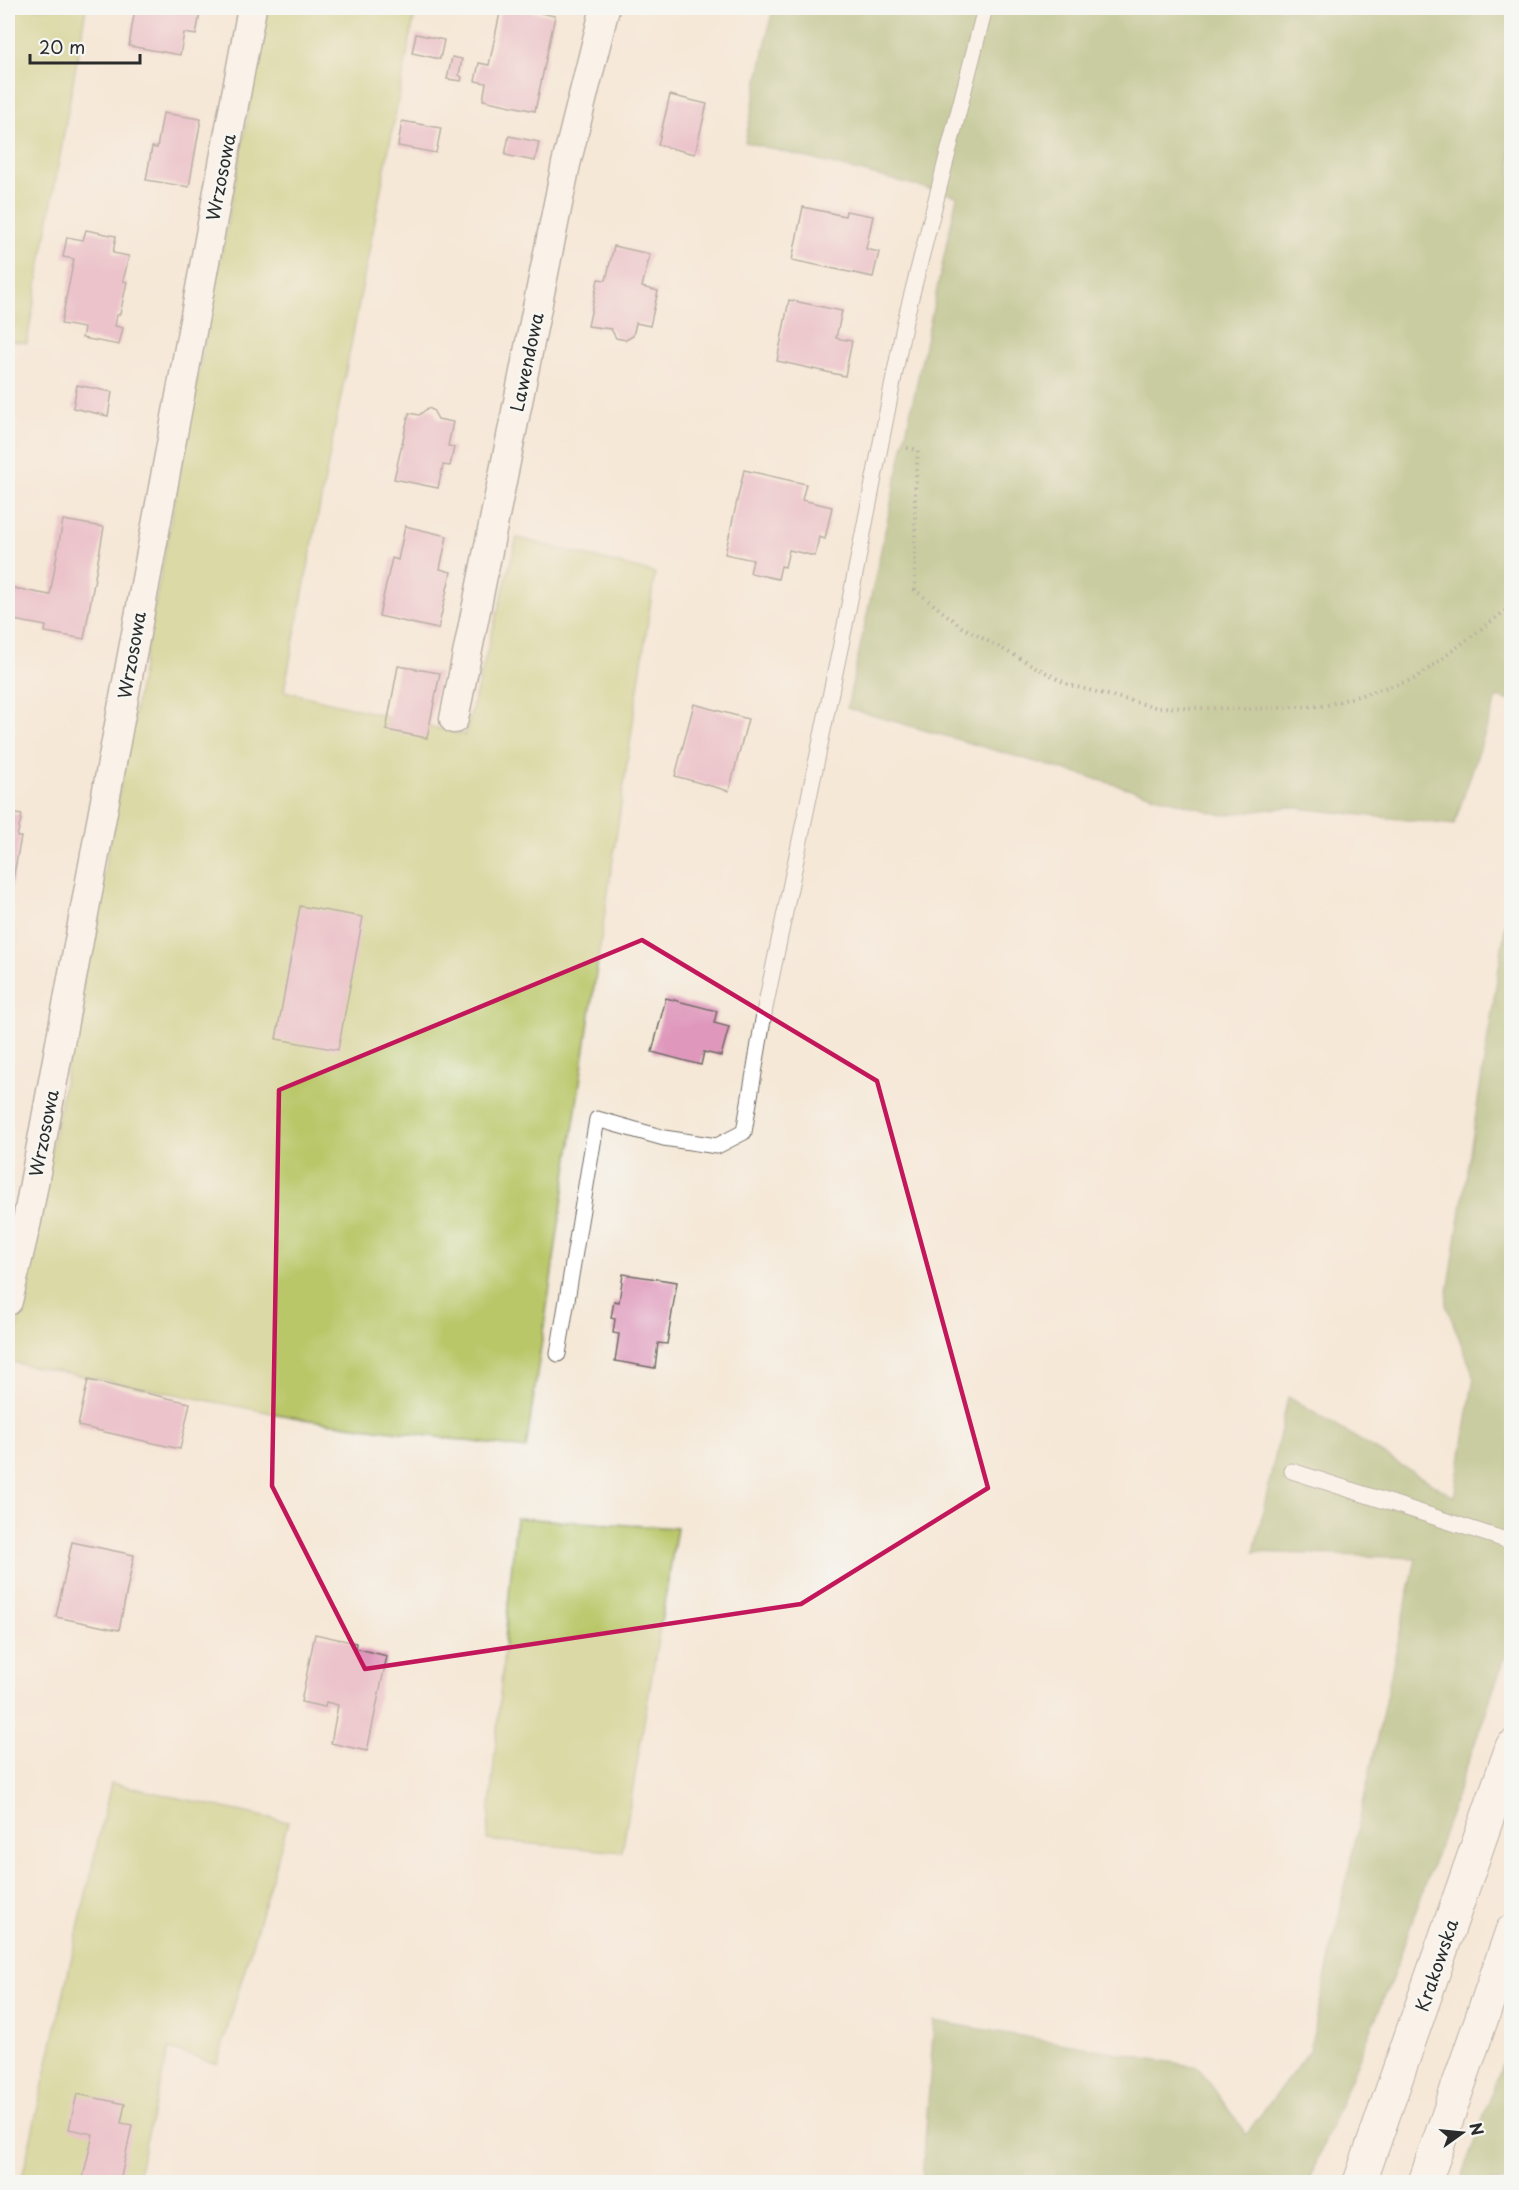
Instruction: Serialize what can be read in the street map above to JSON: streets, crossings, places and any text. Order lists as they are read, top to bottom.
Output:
{
  "streets": {
    "main road": ["Krakowska"],
    "street": ["Wrzosowa", "Lawendowa"]
  },
  "scale_bar": "20 m",
  "north": "right"
}
